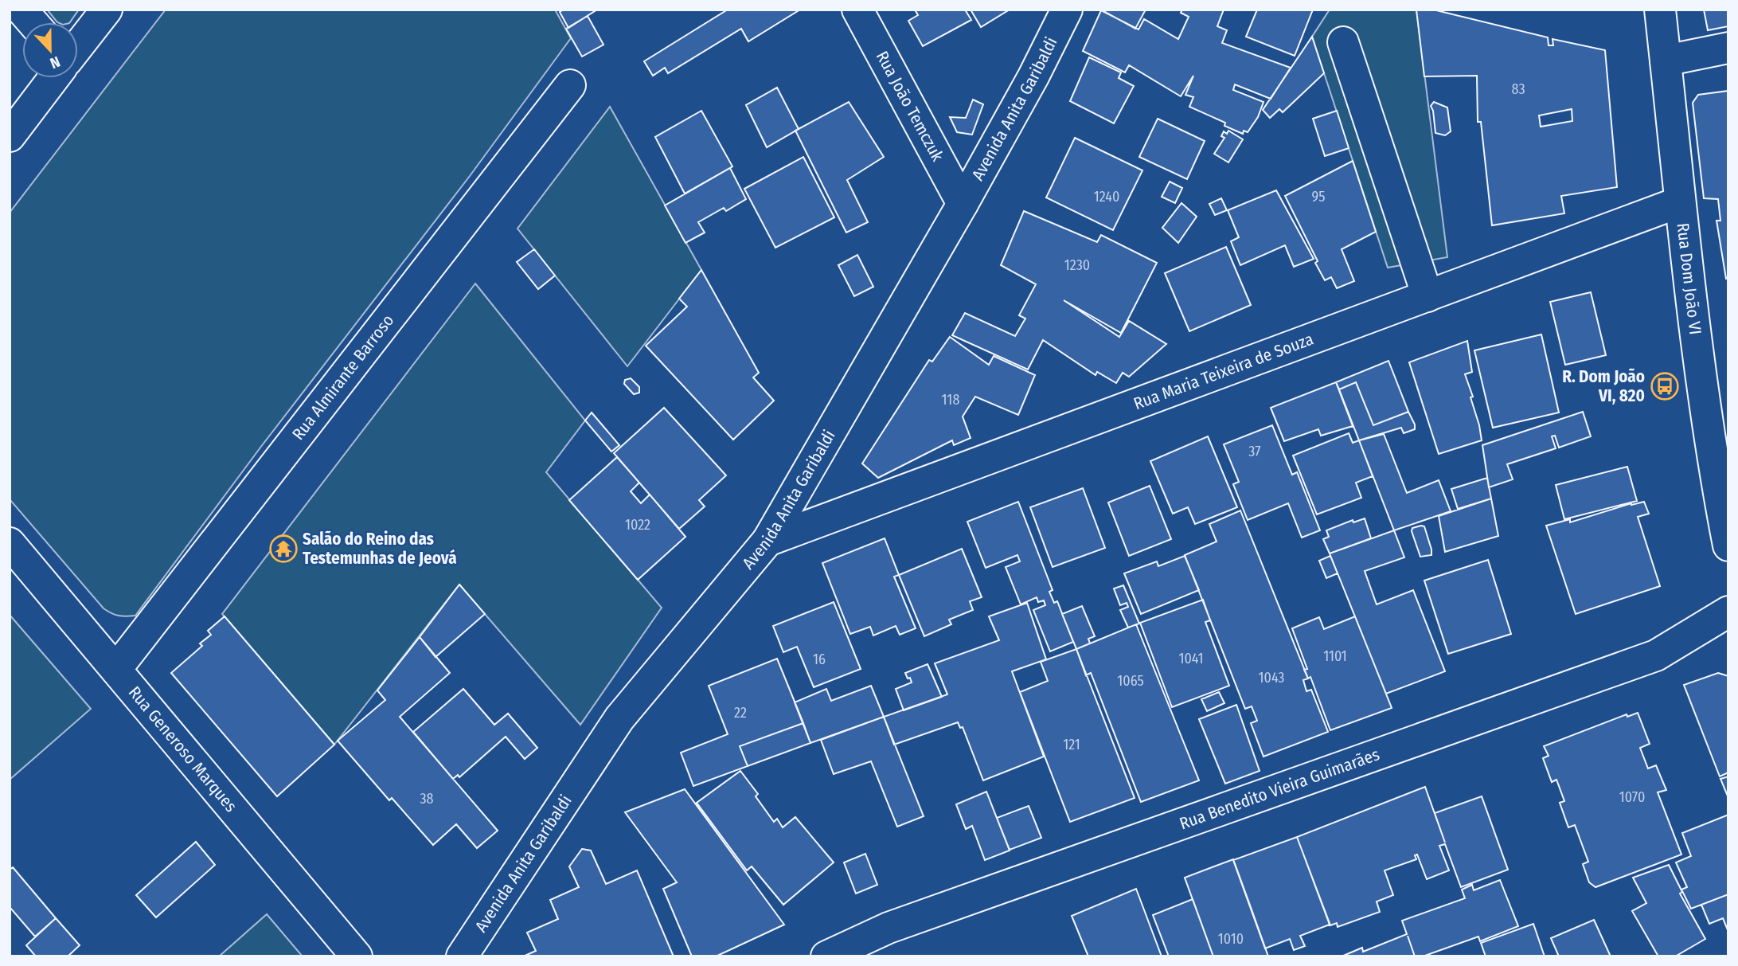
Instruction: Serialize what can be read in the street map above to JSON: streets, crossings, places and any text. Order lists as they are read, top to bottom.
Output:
{
  "streets": {
    "street": [
      "Rua João Temczuk",
      "Avenida Anita Garibaldi",
      "Rua Dom João VI",
      "Rua Maria Teixeira de Souza",
      "Rua Almirante Barroso",
      "Rua Generoso Marques",
      "Rua Benedito Vieira Guimarães"
    ]
  },
  "crossings": [
    ["Rua João Temczuk", "Avenida Anita Garibaldi"],
    ["Avenida Anita Garibaldi", "Rua Maria Teixeira de Souza"],
    ["Rua Dom João VI", "Rua Maria Teixeira de Souza"],
    ["Rua Almirante Barroso", "Rua Generoso Marques"]
  ],
  "places": {
    "bus stop": ["R. Dom João VI, 820"],
    "temple": ["Salão do Reino das Testemunhas de Jeová"]
  },
  "house_numbers": [
    "83",
    "1240",
    "95",
    "1230",
    "118",
    "37",
    "1022",
    "1101",
    "1041",
    "16",
    "1043",
    "1065",
    "22",
    "121",
    "1070",
    "38",
    "1010"
  ],
  "north": "bottom"
}
